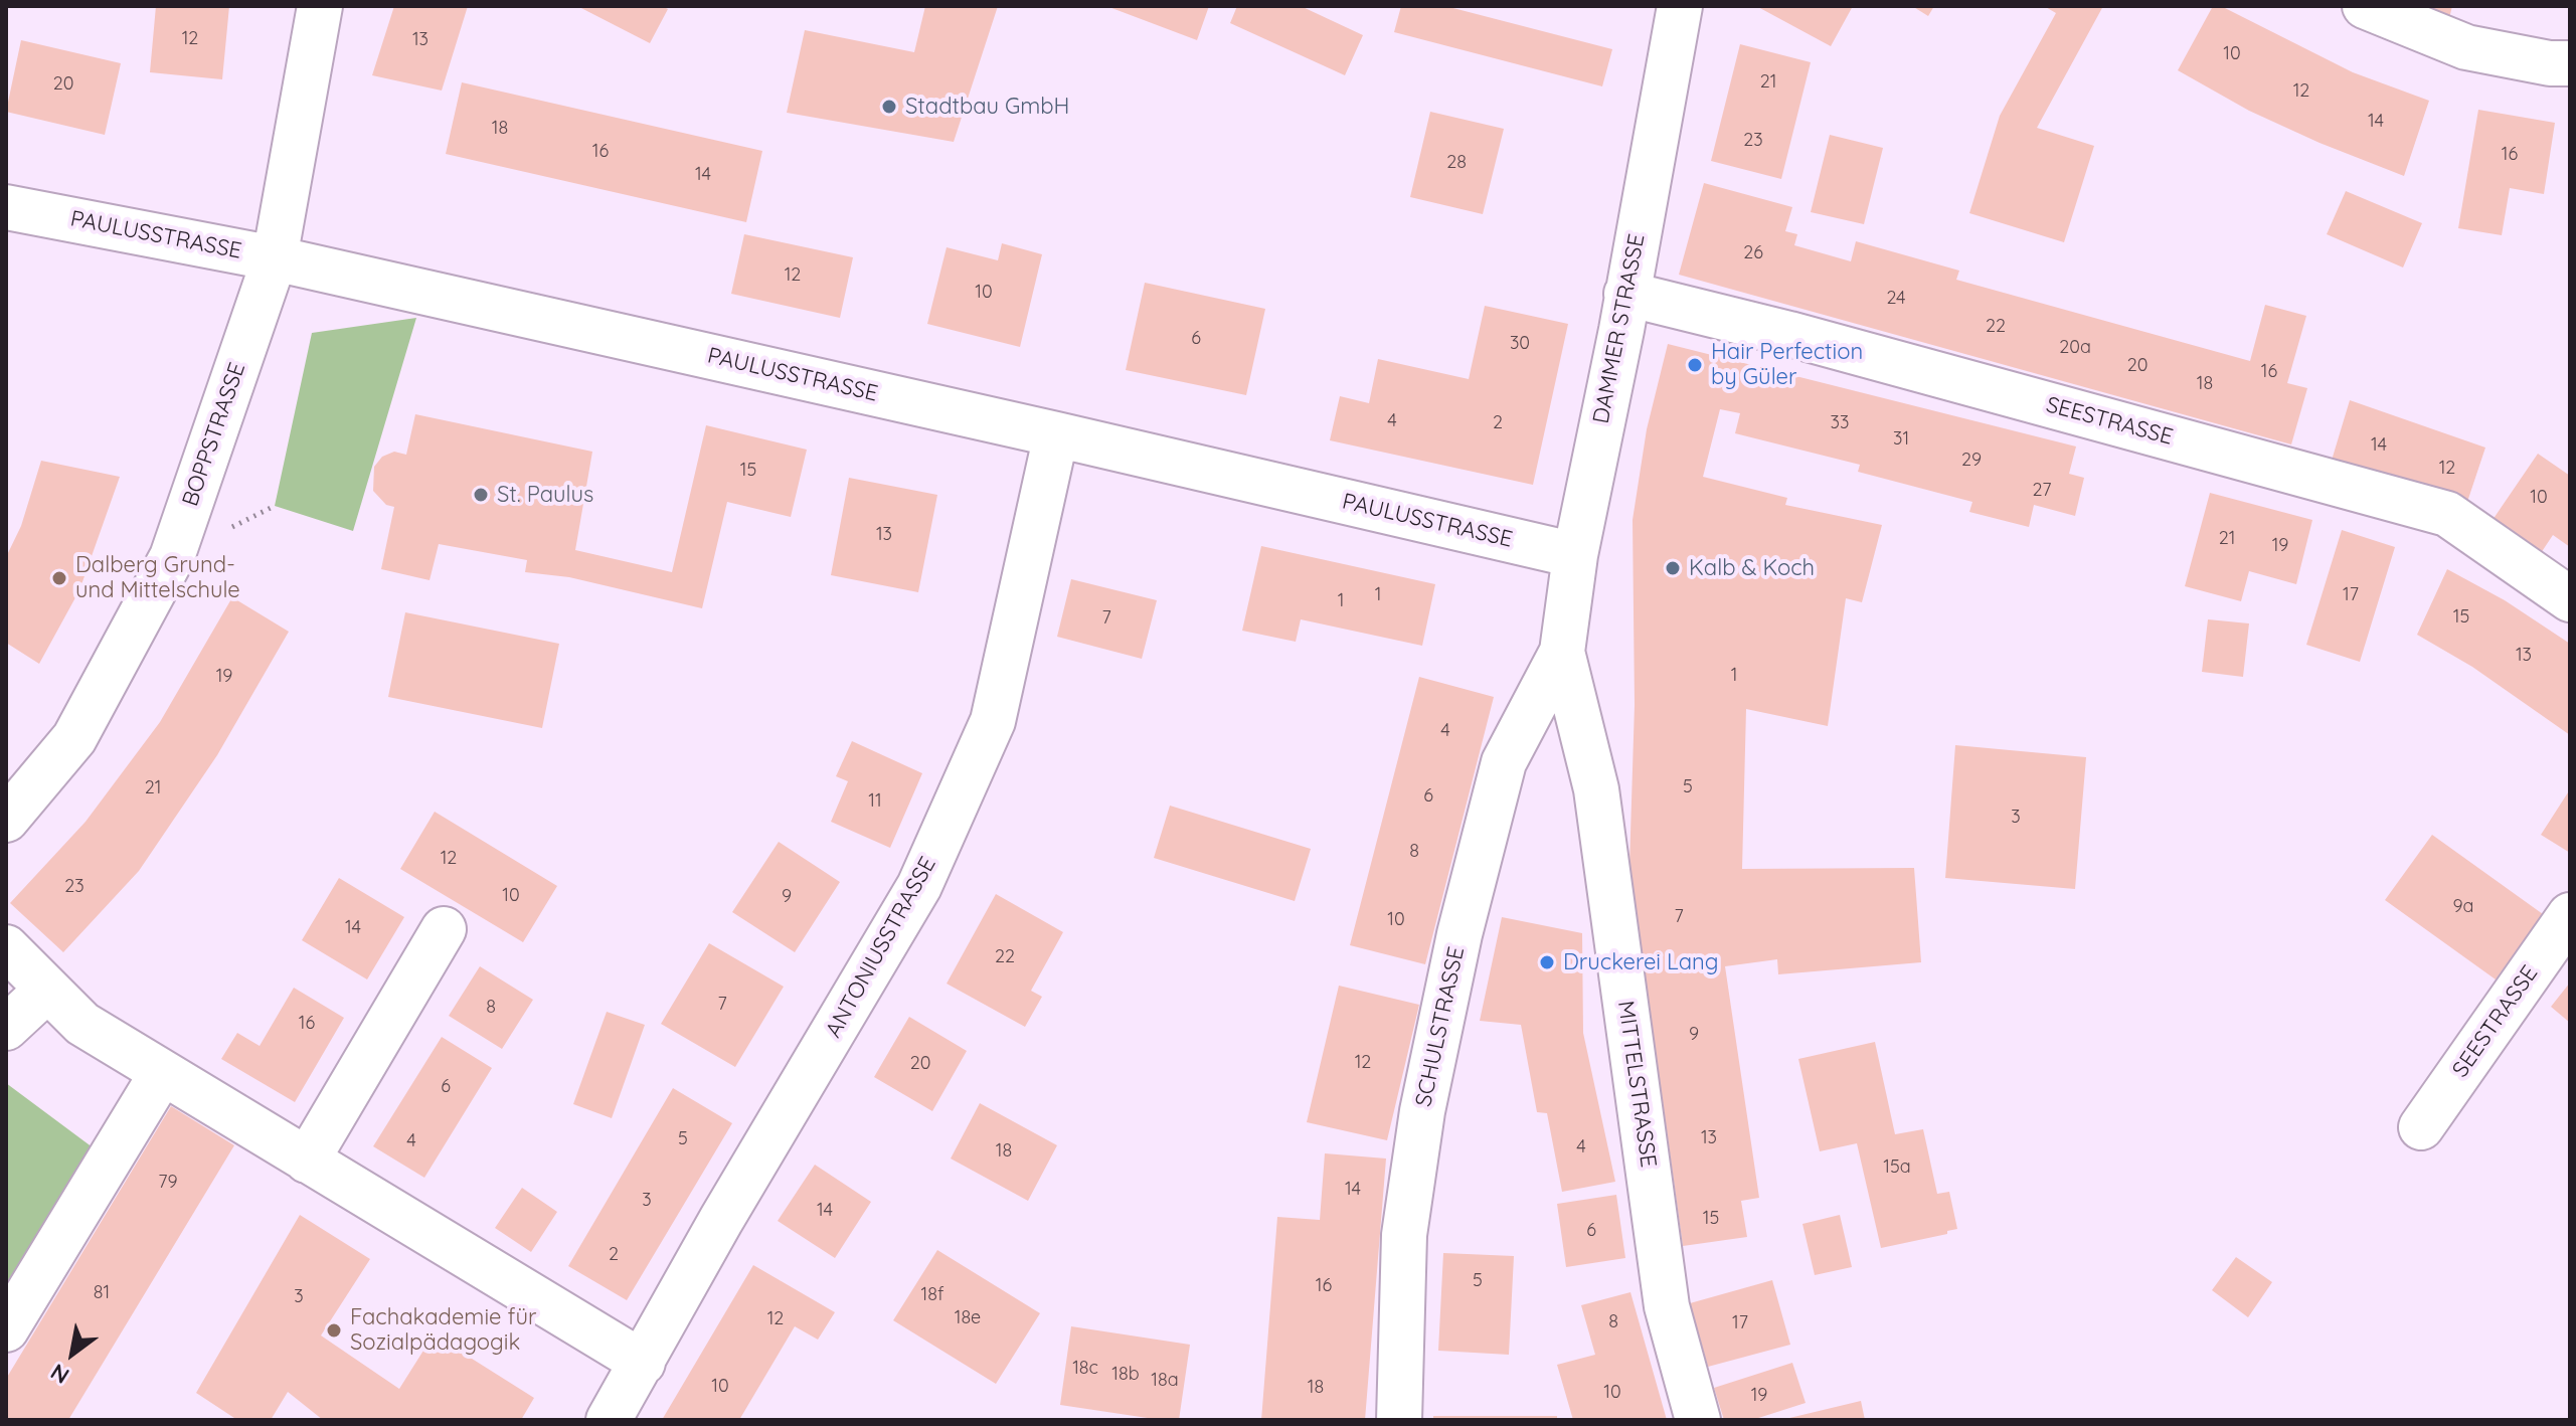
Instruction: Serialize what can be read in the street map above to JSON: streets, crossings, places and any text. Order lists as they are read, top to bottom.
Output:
{
  "streets": {
    "street": [
      "PAULUSSTRASSE",
      "DAMMER STRASSE",
      "SEESTRASSE",
      "BOPPSTRASSE",
      "ANTONIUSSTRASSE",
      "SCHULSTRASSE",
      "MITTELSTRASSE"
    ]
  },
  "crossings": [
    ["PAULUSSTRASSE", "DAMMER STRASSE"],
    ["PAULUSSTRASSE", "BOPPSTRASSE"],
    ["PAULUSSTRASSE", "ANTONIUSSTRASSE"],
    ["DAMMER STRASSE", "SEESTRASSE"],
    ["DAMMER STRASSE", "SCHULSTRASSE"],
    ["DAMMER STRASSE", "MITTELSTRASSE"],
    ["SCHULSTRASSE", "MITTELSTRASSE"]
  ],
  "places": [
    "Stadtbau GmbH",
    "Hair Perfection by Güler",
    "St. Paulus",
    "Kalb & Koch",
    "Dalberg Grund- und Mittelschule",
    "Druckerei Lang",
    "Fachakademie für Sozialpädagogik"
  ],
  "house_numbers": [
    "12",
    "13",
    "10",
    "21",
    "20",
    "12",
    "14",
    "18",
    "23",
    "16",
    "16",
    "28",
    "14",
    "26",
    "12",
    "10",
    "24",
    "22",
    "6",
    "30",
    "20a",
    "20",
    "16",
    "18",
    "4",
    "2",
    "33",
    "31",
    "14",
    "29",
    "12",
    "15",
    "27",
    "10",
    "13",
    "21",
    "19",
    "1",
    "17",
    "1",
    "15",
    "7",
    "13",
    "1",
    "19",
    "4",
    "5",
    "21",
    "6",
    "11",
    "3",
    "8",
    "12",
    "23",
    "10",
    "9",
    "9a",
    "7",
    "10",
    "14",
    "22",
    "7",
    "8",
    "16",
    "9",
    "12",
    "20",
    "6",
    "13",
    "5",
    "4",
    "4",
    "18",
    "15a",
    "79",
    "14",
    "3",
    "14",
    "15",
    "6",
    "2",
    "5",
    "16",
    "81",
    "18f",
    "3",
    "18e",
    "12",
    "8",
    "17",
    "18c",
    "18b",
    "18a",
    "10",
    "18",
    "10",
    "19"
  ],
  "north": "bottom left"
}
